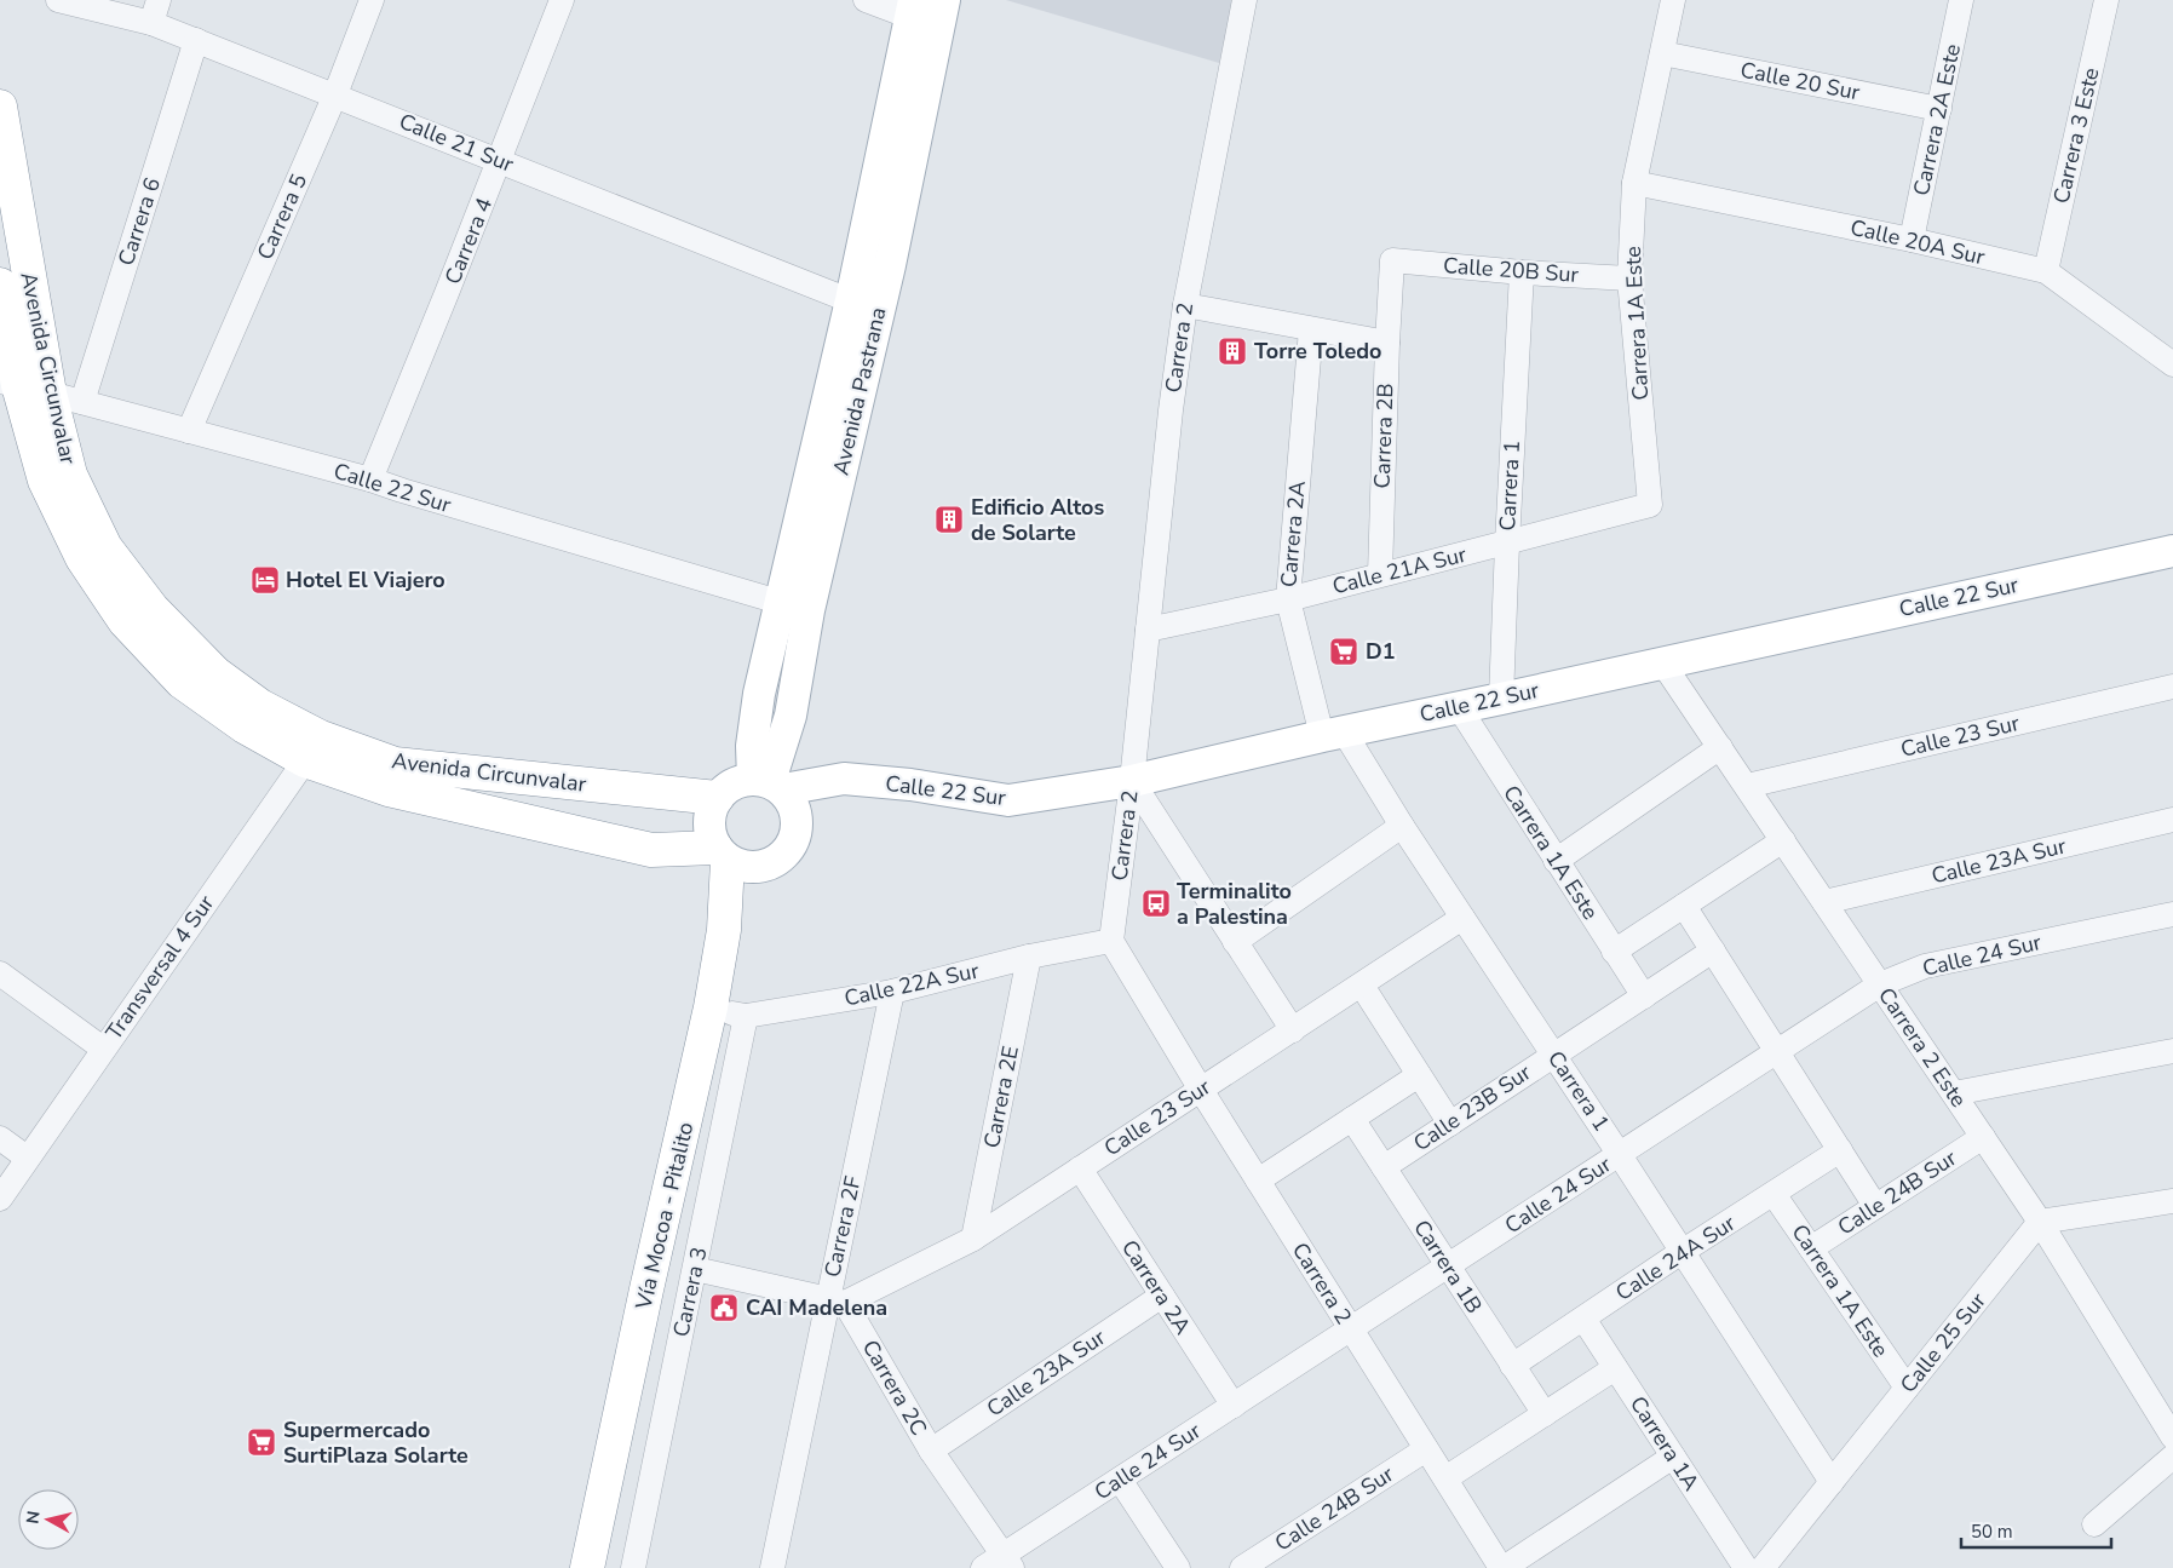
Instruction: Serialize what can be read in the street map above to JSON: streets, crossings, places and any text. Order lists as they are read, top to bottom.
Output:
{
  "streets": {
    "highway": ["Avenida Circunvalar", "Vía Mocoa - Pitalito"],
    "main road": ["Avenida Pastrana", "Calle 22 Sur"],
    "street": [
      "Calle 20 Sur",
      "Carrera 2A Este",
      "Carrera 3 Este",
      "Calle 21 Sur",
      "Carrera 5",
      "Carrera 6",
      "Carrera 4",
      "Calle 20A Sur",
      "Calle 20B Sur",
      "Carrera 1A Este",
      "Carrera 2",
      "Carrera 2B",
      "Carrera 1",
      "Carrera 2A",
      "Calle 21A Sur",
      "Calle 23 Sur",
      "Calle 23A Sur",
      "Calle 24 Sur",
      "Transversal 4 Sur",
      "Calle 22A Sur",
      "Carrera 2 Este",
      "Carrera 2E",
      "Calle 23B Sur",
      "Calle 24B Sur",
      "Carrera 2F",
      "Calle 24A Sur",
      "Carrera 1B",
      "Carrera 3",
      "Calle 25 Sur",
      "Carrera 2C",
      "Carrera 1A"
    ]
  },
  "crossings": [
    ["Calle 20 Sur", "Carrera 2A Este"],
    ["Calle 20 Sur", "Carrera 1A Este"],
    ["Carrera 2A Este", "Calle 20A Sur"],
    ["Carrera 3 Este", "Calle 20A Sur"],
    ["Calle 21 Sur", "Carrera 5"],
    ["Calle 21 Sur", "Carrera 6"],
    ["Calle 21 Sur", "Carrera 4"],
    ["Calle 21 Sur", "Avenida Pastrana"],
    ["Carrera 5", "Calle 22 Sur"],
    ["Carrera 6", "Calle 22 Sur"],
    ["Carrera 4", "Calle 22 Sur"],
    ["Calle 20A Sur", "Carrera 1A Este"],
    ["Calle 20B Sur", "Carrera 1A Este"],
    ["Calle 20B Sur", "Carrera 2B"],
    ["Calle 20B Sur", "Carrera 1"],
    ["Carrera 1A Este", "Calle 22 Sur"],
    ["Carrera 1A Este", "Calle 21A Sur"],
    ["Carrera 1A Este", "Calle 23B Sur"],
    ["Carrera 1A Este", "Calle 24B Sur"],
    ["Carrera 1A Este", "Calle 24A Sur"],
    ["Carrera 1A Este", "Calle 25 Sur"],
    ["Carrera 2", "Calle 22 Sur"],
    ["Carrera 2", "Calle 21A Sur"],
    ["Carrera 2", "Calle 23 Sur"],
    ["Carrera 2", "Calle 24 Sur"],
    ["Carrera 2", "Calle 22A Sur"],
    ["Carrera 2", "Calle 24B Sur"],
    ["Avenida Circunvalar", "Avenida Pastrana"],
    ["Avenida Circunvalar", "Calle 22 Sur"],
    ["Avenida Circunvalar", "Transversal 4 Sur"],
    ["Avenida Circunvalar", "Vía Mocoa - Pitalito"],
    ["Avenida Pastrana", "Calle 22 Sur"],
    ["Avenida Pastrana", "Vía Mocoa - Pitalito"],
    ["Carrera 2B", "Calle 21A Sur"],
    ["Carrera 1", "Calle 22 Sur"],
    ["Carrera 1", "Carrera 2A"],
    ["Carrera 1", "Calle 21A Sur"],
    ["Carrera 1", "Calle 23 Sur"],
    ["Carrera 1", "Calle 24 Sur"],
    ["Carrera 1", "Calle 23B Sur"],
    ["Carrera 1", "Calle 24A Sur"],
    ["Carrera 1", "Calle 25 Sur"],
    ["Calle 22 Sur", "Carrera 2A"],
    ["Calle 22 Sur", "Carrera 2 Este"],
    ["Calle 22 Sur", "Vía Mocoa - Pitalito"],
    ["Carrera 2A", "Calle 21A Sur"],
    ["Carrera 2A", "Calle 23 Sur"],
    ["Carrera 2A", "Calle 23A Sur"],
    ["Carrera 2A", "Calle 24 Sur"],
    ["Calle 23 Sur", "Carrera 2 Este"],
    ["Calle 23 Sur", "Carrera 2E"],
    ["Calle 23 Sur", "Carrera 2F"],
    ["Calle 23 Sur", "Carrera 2C"],
    ["Calle 23A Sur", "Carrera 2 Este"],
    ["Calle 23A Sur", "Carrera 2C"],
    ["Calle 24 Sur", "Carrera 2 Este"],
    ["Calle 24 Sur", "Carrera 1B"],
    ["Calle 24 Sur", "Carrera 2C"],
    ["Calle 22A Sur", "Carrera 2E"],
    ["Calle 22A Sur", "Vía Mocoa - Pitalito"],
    ["Calle 22A Sur", "Carrera 2F"],
    ["Calle 22A Sur", "Carrera 3"],
    ["Carrera 2 Este", "Calle 24B Sur"],
    ["Carrera 2 Este", "Calle 25 Sur"],
    ["Calle 23B Sur", "Carrera 1B"],
    ["Carrera 2F", "Carrera 2C"],
    ["Calle 24A Sur", "Carrera 1B"],
    ["Calle 24A Sur", "Carrera 1A"]
  ],
  "places": {
    "building": ["Torre Toledo", "Edificio Altos de Solarte"],
    "hotel": ["Hotel El Viajero"],
    "supermarket": ["D1", "Supermercado SurtiPlaza Solarte"],
    "bus stop": ["Terminalito a Palestina"],
    "public building": ["CAI Madelena"]
  },
  "scale_bar": "50 m",
  "north": "left"
}
